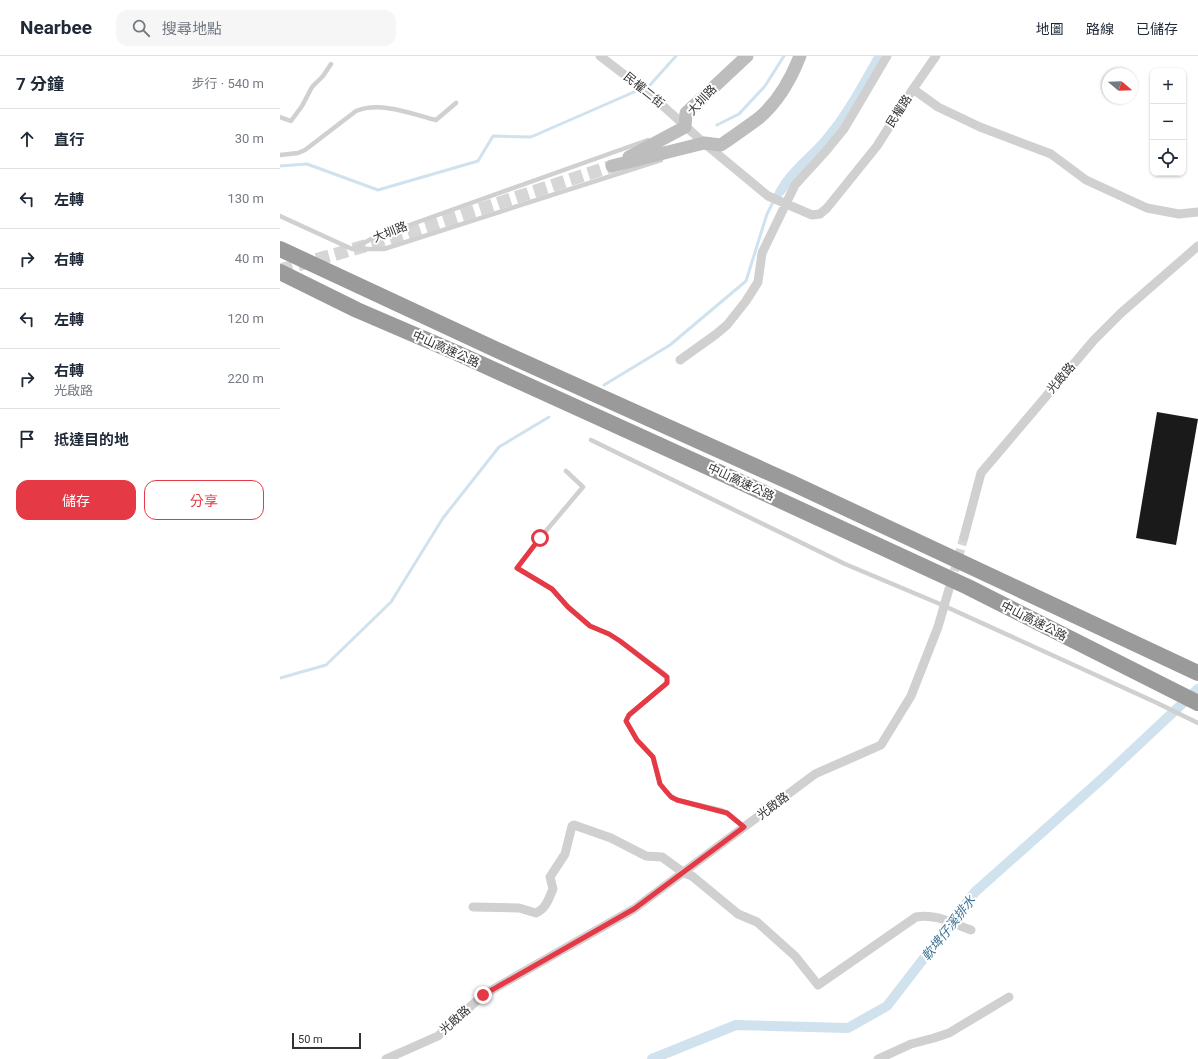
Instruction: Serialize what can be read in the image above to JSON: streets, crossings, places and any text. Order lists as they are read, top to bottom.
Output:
{
  "streets": {
    "highway": ["中山高速公路"],
    "street": [
      "民權二街",
      "大圳路",
      "民權路",
      "光啟路"
    ]
  },
  "crossings": [
    ["民權二街", "大圳路"],
    ["民權二街", "民權路"],
    ["大圳路", "民權路"]
  ],
  "water": ["軟埤仔溪排水"],
  "scale_bar": "50 m",
  "north": "right",
  "page": {
    "header": "Nearbee",
    "search": "搜尋地點",
    "nav": ["地圖", "路線", "已儲存"],
    "heading": ["7 分鐘", "步行 · 540 m"],
    "map_buttons": ["+", "−"],
    "list": [
      ["直行", "30 m"],
      ["左轉", "130 m"],
      ["右轉", "40 m"],
      ["左轉", "120 m"],
      ["右轉", "光啟路", "220 m"],
      "抵達目的地"
    ],
    "buttons": ["儲存", "分享"],
    "scale": "50 m"
  }
}
